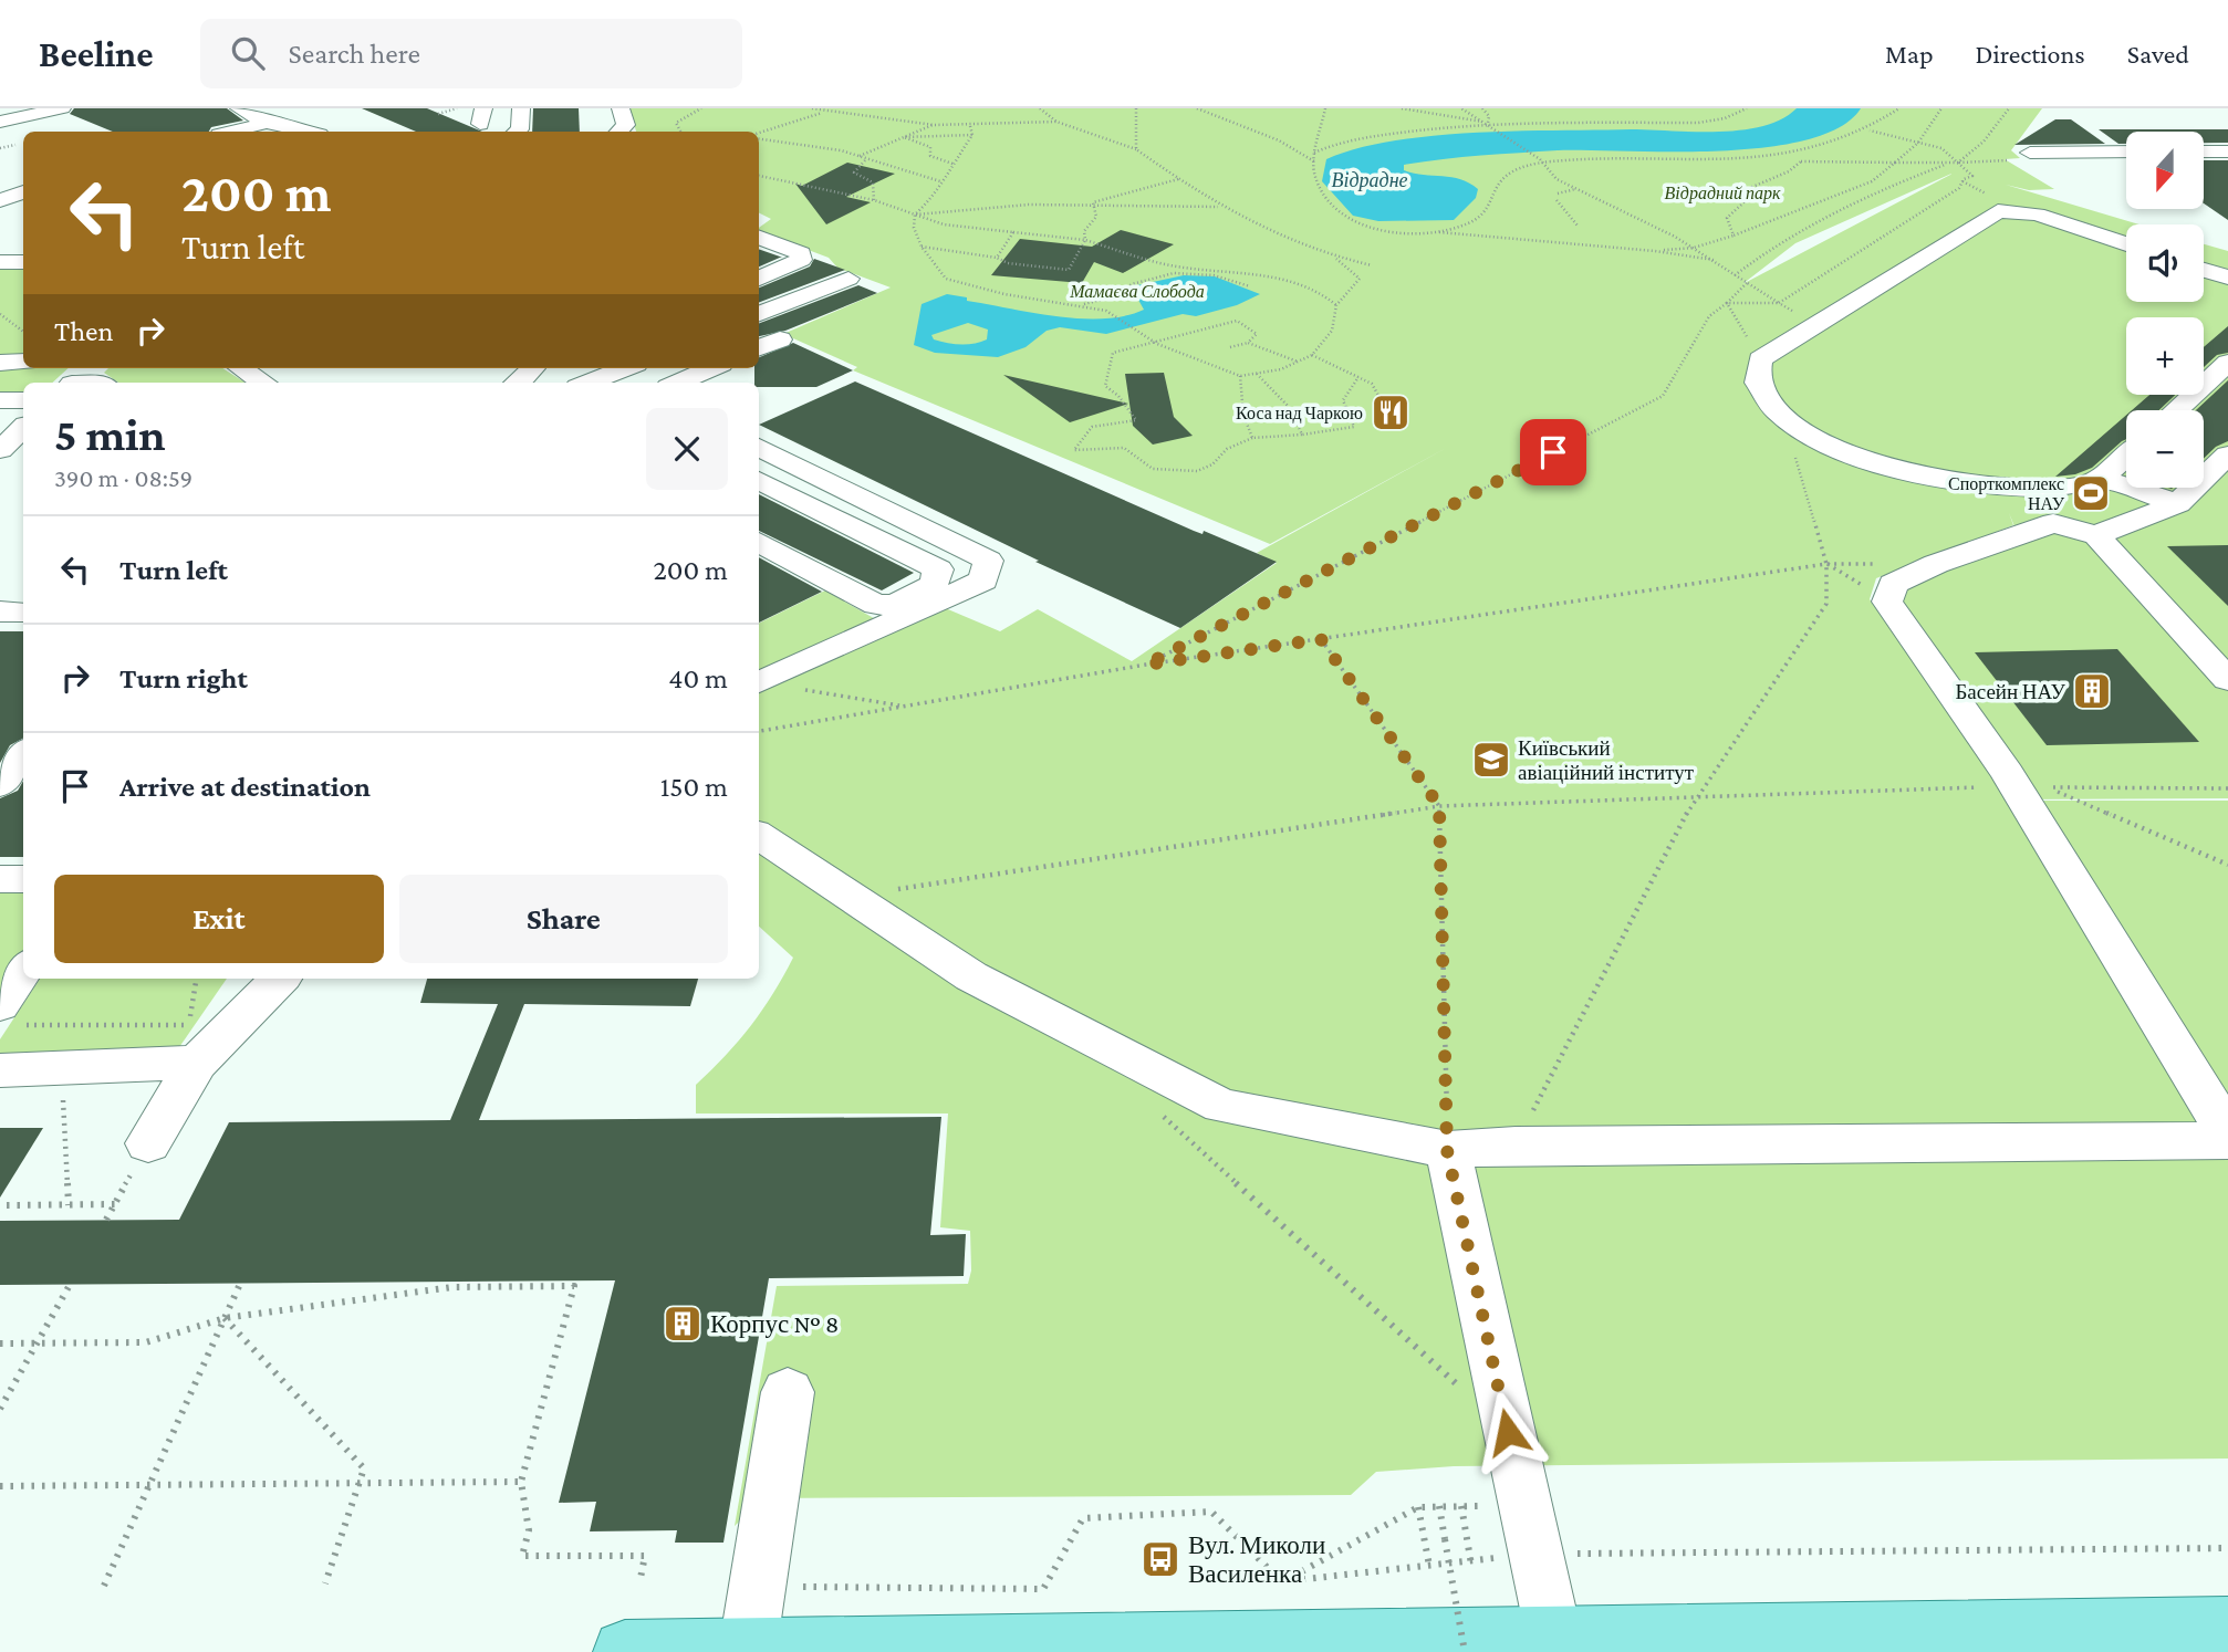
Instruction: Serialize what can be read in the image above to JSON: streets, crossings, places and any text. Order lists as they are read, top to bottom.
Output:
{
  "water": ["Відрадне"],
  "parks": ["Відрадний парк", "Мамаєва Слобода"],
  "places": {
    "restaurant": ["Коса над Чаркою"],
    "sports": ["Спорткомплекс НАУ"],
    "building": ["Басейн НАУ", "Корпус № 8"],
    "school or university": ["Київський авіаційний інститут"],
    "bus stop": ["Вул. Миколи Василенка"]
  },
  "north": "bottom",
  "page": {
    "header": "Beeline",
    "search": "Search here",
    "nav": ["Map", "Directions", "Saved"],
    "map_buttons": ["+", "−"],
    "turn": ["200 m", "Turn left"],
    "then": "Then",
    "heading": ["5 min", "390 m · 08:59"],
    "list": [
      {
        "name": "Turn left",
        "value": "200 m"
      },
      {
        "name": "Turn right",
        "value": "40 m"
      },
      {
        "name": "Arrive at destination",
        "value": "150 m"
      }
    ],
    "buttons": ["Exit", "Share"]
  }
}
